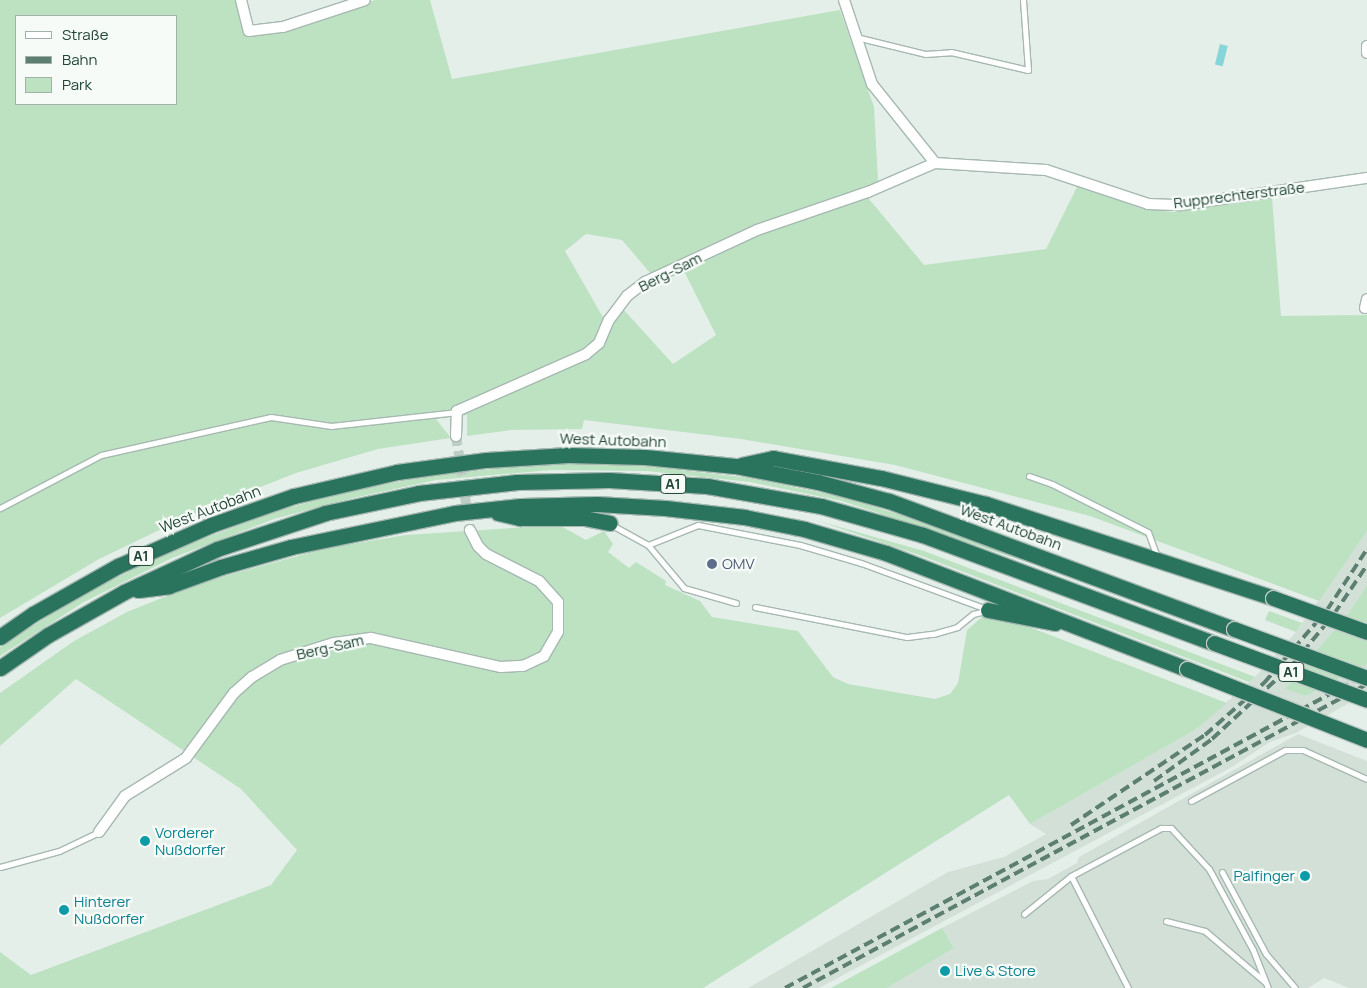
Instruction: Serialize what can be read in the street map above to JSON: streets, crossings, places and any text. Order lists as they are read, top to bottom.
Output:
{
  "streets": {
    "highway": ["West Autobahn", "A1"],
    "street": ["Rupprechterstraße", "Berg-Sam"]
  },
  "crossings": [
    ["Rupprechterstraße", "Berg-Sam"]
  ],
  "places": [
    "OMV",
    "Vorderer Nußdorfer",
    "Palfinger",
    "Hinterer Nußdorfer",
    "Live & Store"
  ],
  "legend": ["Straße", "Bahn", "Park"]
}
